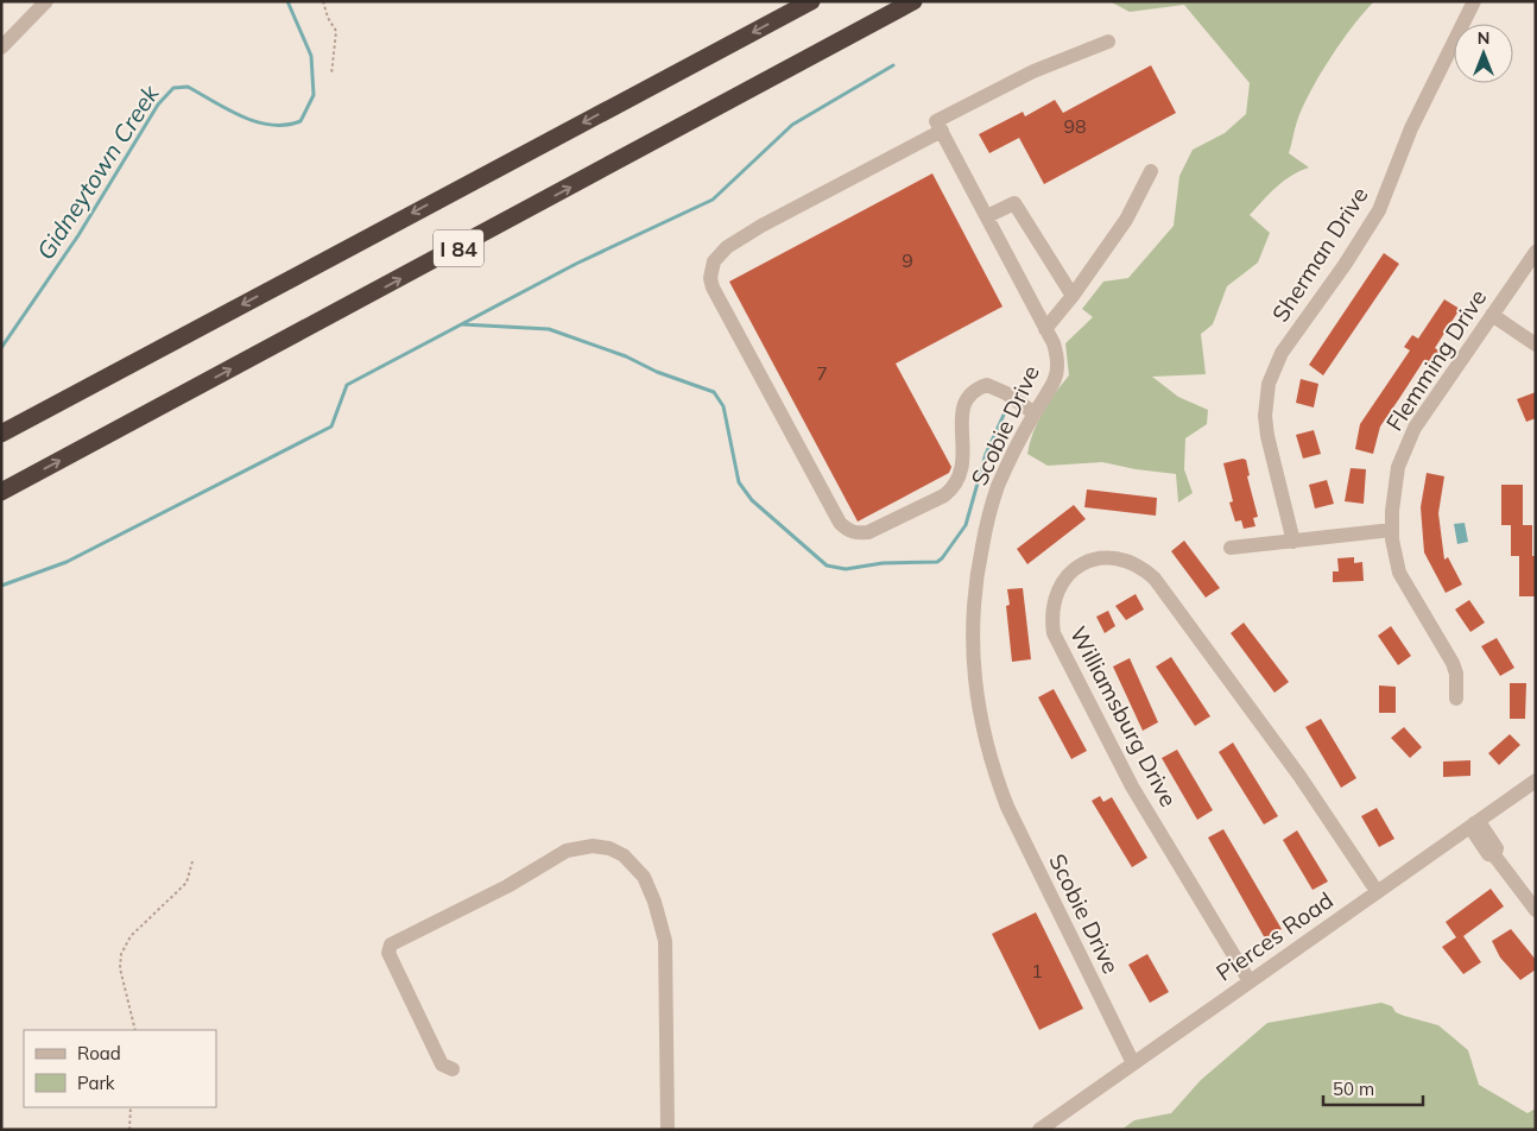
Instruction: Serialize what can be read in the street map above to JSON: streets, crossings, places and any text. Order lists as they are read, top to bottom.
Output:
{
  "streets": {
    "highway": ["I 84"],
    "street": [
      "Sherman Drive",
      "Flemming Drive",
      "Scobie Drive",
      "Williamsburg Drive",
      "Pierces Road"
    ]
  },
  "crossings": [
    ["Scobie Drive", "Pierces Road"],
    ["Williamsburg Drive", "Pierces Road"]
  ],
  "water": ["Gidneytown Creek"],
  "house_numbers": [
    "98",
    "9",
    "7",
    "1"
  ],
  "legend": ["Road", "Park"],
  "scale_bar": "50 m",
  "north": "top"
}
